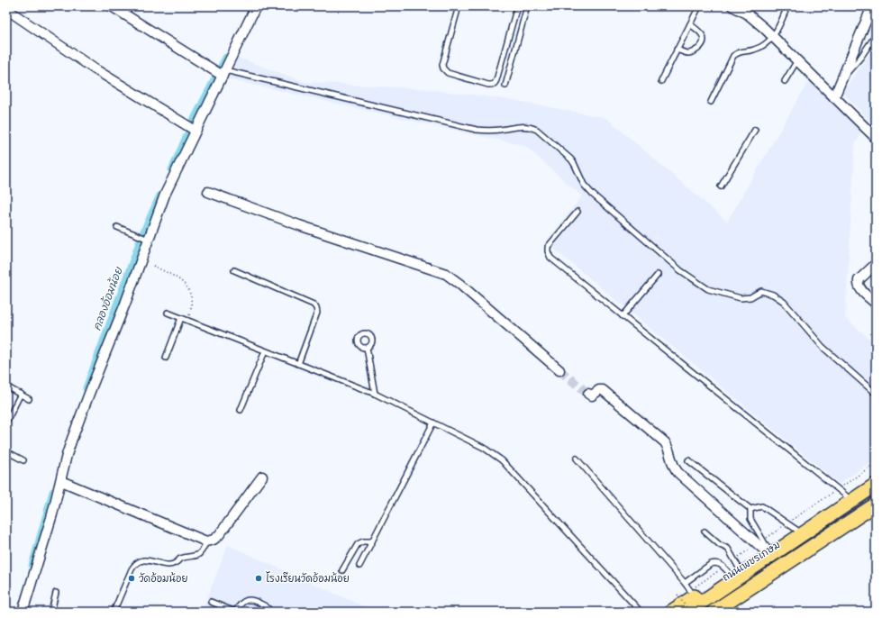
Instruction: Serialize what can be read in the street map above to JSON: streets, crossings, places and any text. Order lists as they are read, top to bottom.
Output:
{
  "streets": {
    "main road": ["ถนนเพชรเกษม"]
  },
  "water": ["คลองอ้อมน้อย"],
  "places": ["วัดอ้อมน้อย", "โรงเรียนวัดอ้อมน้อย"]
}
